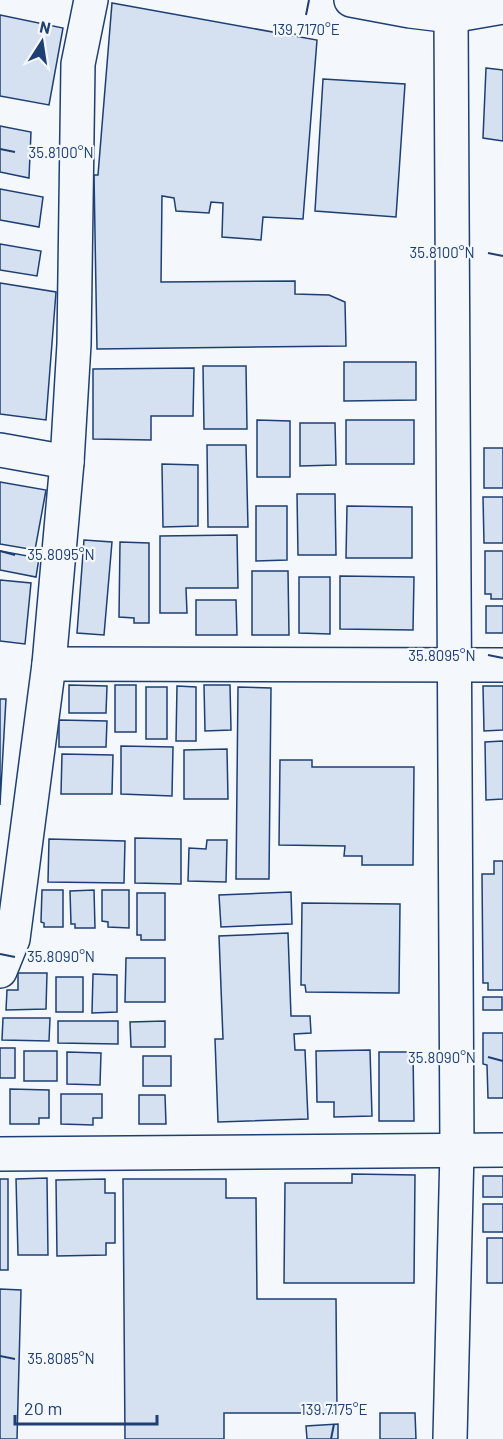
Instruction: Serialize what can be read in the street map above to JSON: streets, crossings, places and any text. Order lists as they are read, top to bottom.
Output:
{
  "scale_bar": "20 m",
  "north": "top",
  "coordinates": [
    "139.7170°E",
    "35.8100°N",
    "35.8095°N",
    "35.8090°N",
    "35.8085°N",
    "139.7175°E"
  ]
}
